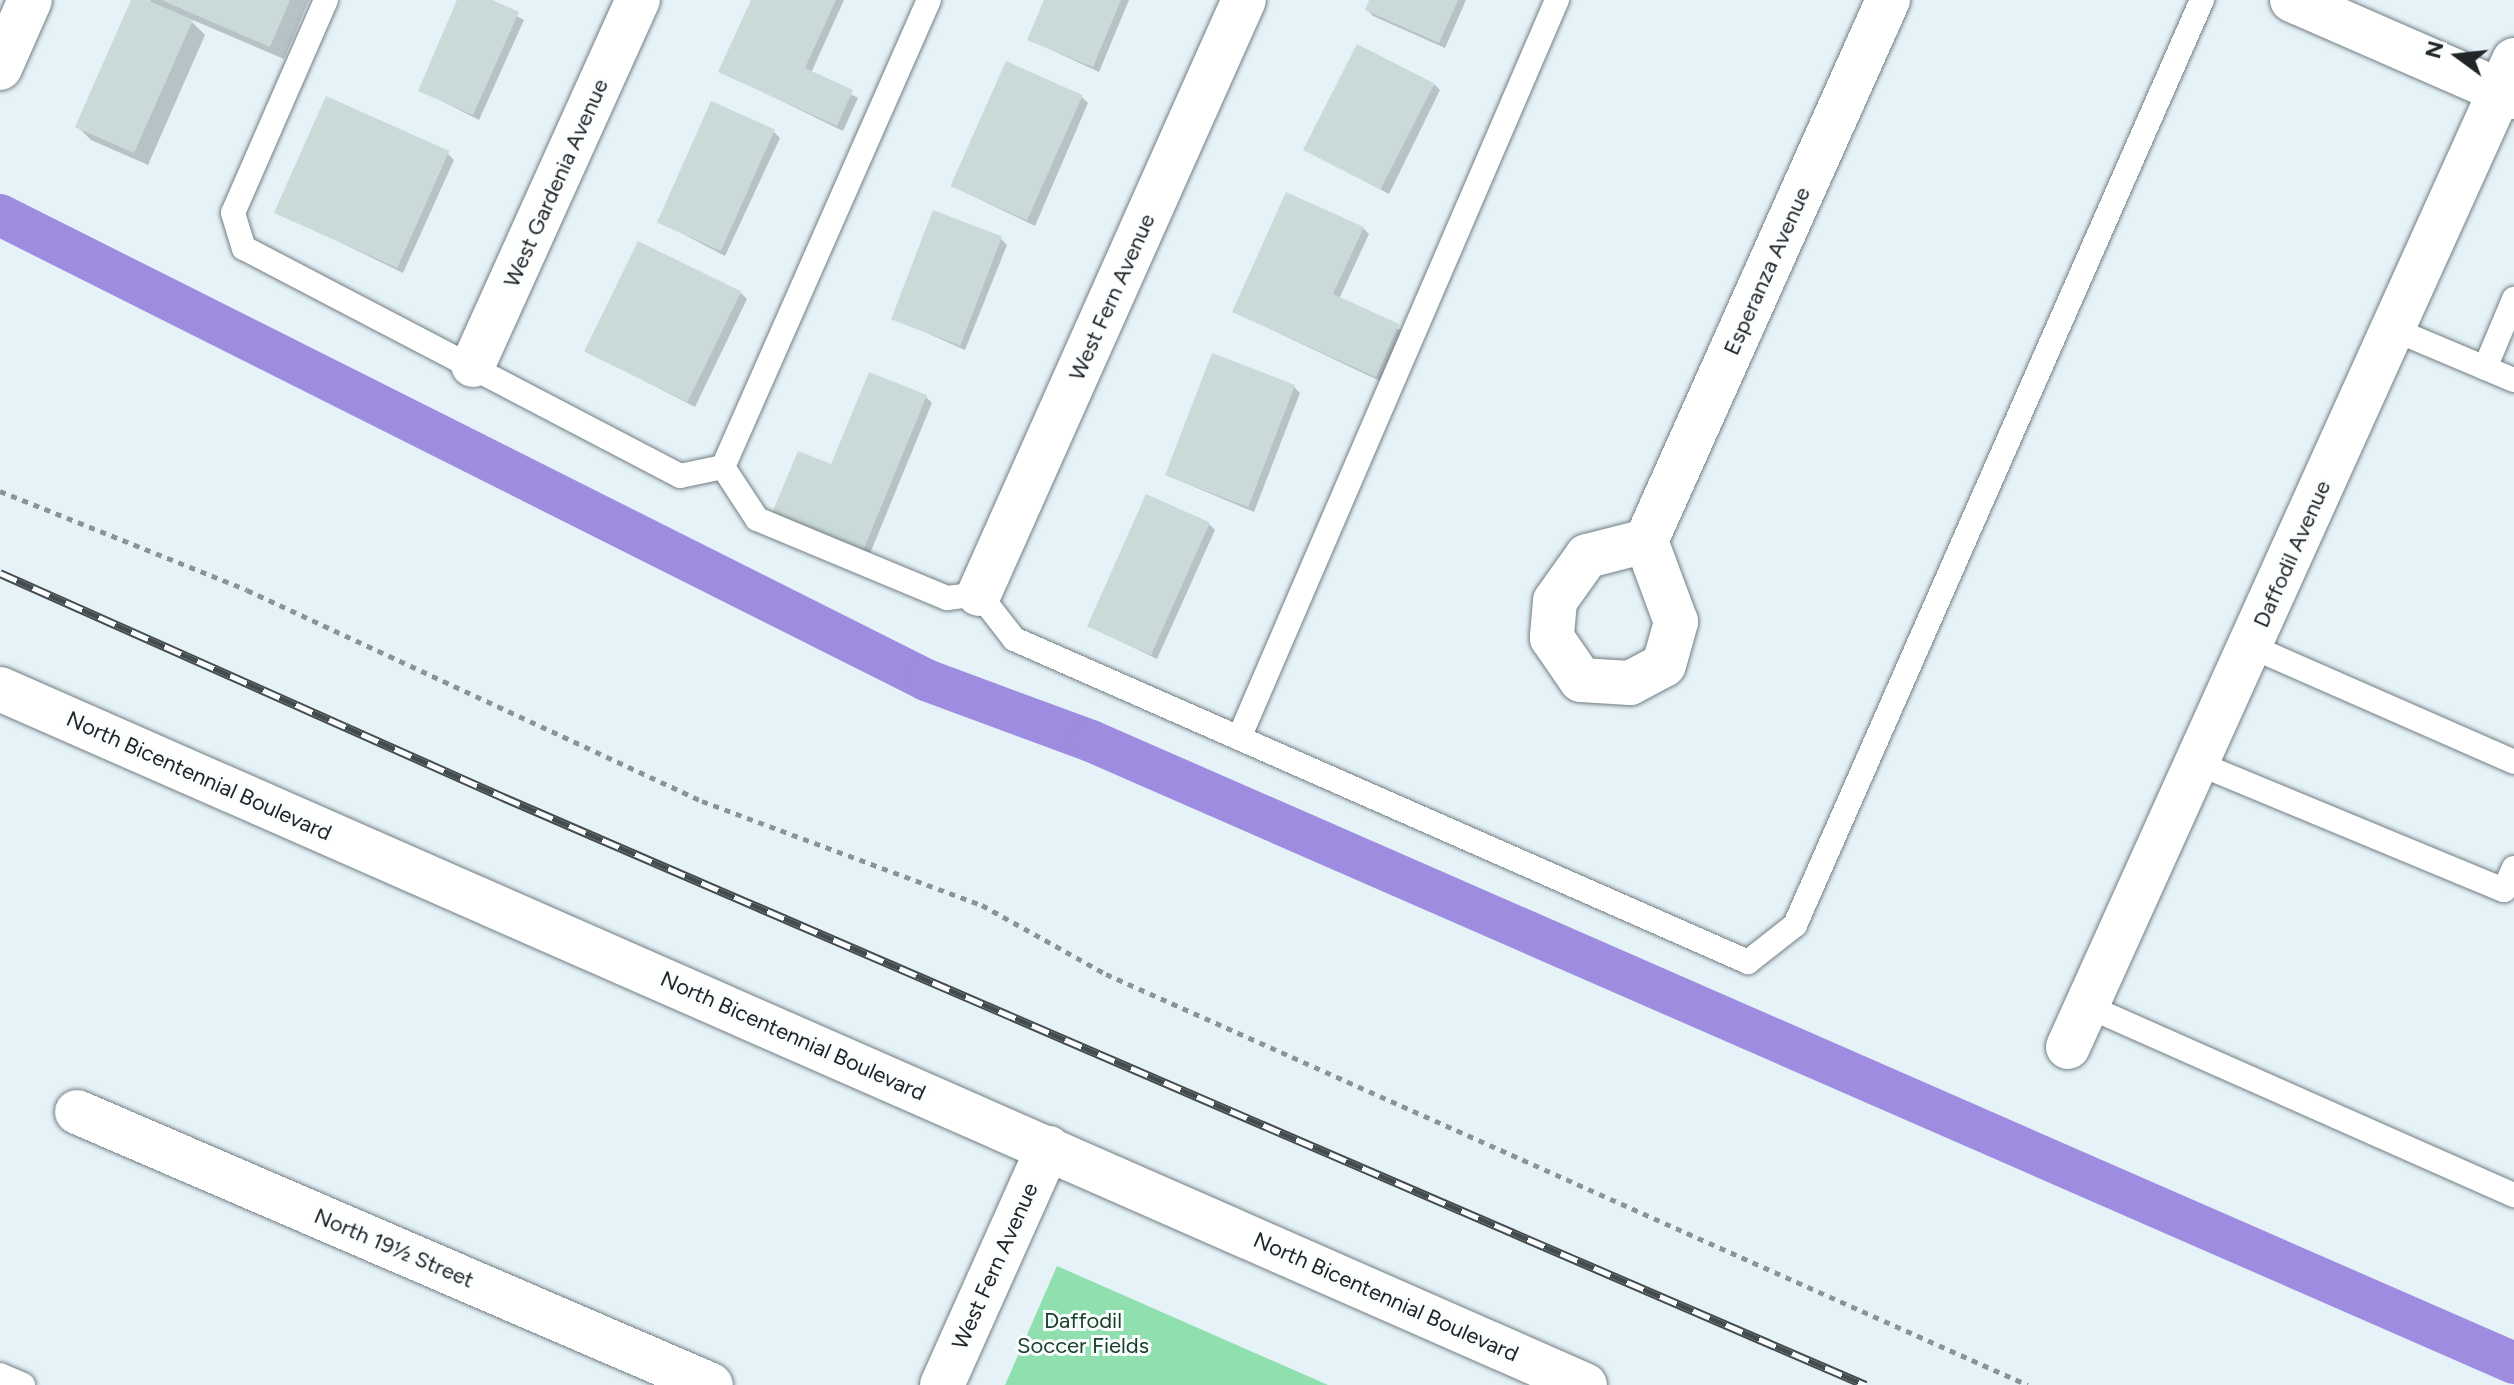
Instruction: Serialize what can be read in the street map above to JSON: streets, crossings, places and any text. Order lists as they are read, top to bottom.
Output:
{
  "streets": {
    "street": [
      "West Gardenia Avenue",
      "Esperanza Avenue",
      "West Fern Avenue",
      "Daffodil Avenue",
      "North Bicentennial Boulevard",
      "North 19½ Street"
    ]
  },
  "crossings": [
    ["West Fern Avenue", "North Bicentennial Boulevard"]
  ],
  "parks": ["Daffodil Soccer Fields"],
  "north": "left"
}
